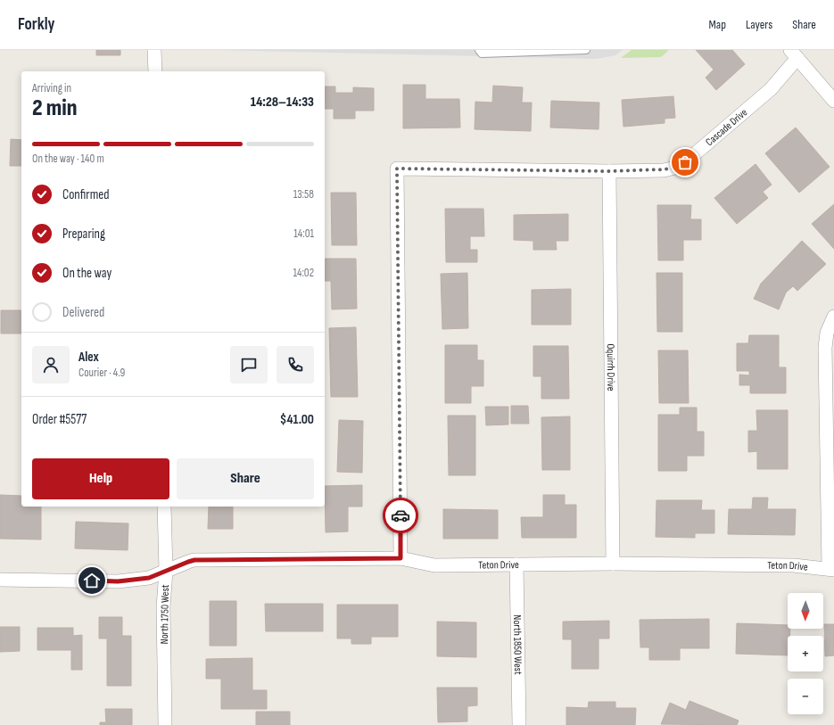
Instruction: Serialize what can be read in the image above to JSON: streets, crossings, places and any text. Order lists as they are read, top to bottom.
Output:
{
  "streets": {
    "street": [
      "Cascade Drive",
      "Oquirrh Drive",
      "Teton Drive",
      "North 1750 West",
      "North 1850 West"
    ]
  },
  "crossings": [
    ["Cascade Drive", "Oquirrh Drive"],
    ["Cascade Drive", "Teton Drive"],
    ["Oquirrh Drive", "Teton Drive"],
    ["Teton Drive", "North 1750 West"],
    ["Teton Drive", "North 1850 West"]
  ],
  "north": "bottom",
  "page": {
    "header": "Forkly",
    "nav": ["Map", "Layers", "Share"],
    "heading": ["2 min", "Arriving in", "14:28–14:33"],
    "panel": [
      "Alex",
      "Courier · 4.9",
      "Order #5577",
      "$41.00"
    ],
    "bar": "On the way · 140 m",
    "list": [
      ["Confirmed", "13:58"],
      ["Preparing", "14:01"],
      ["On the way", "14:02"],
      "Delivered"
    ],
    "buttons": ["Help", "Share"],
    "map_buttons": ["+", "−"]
  }
}
